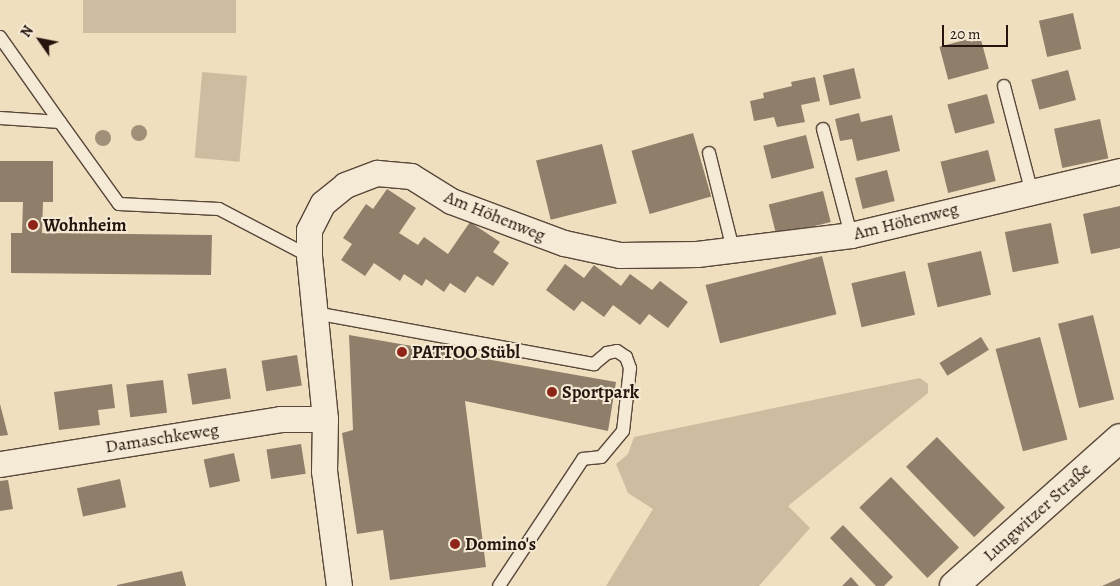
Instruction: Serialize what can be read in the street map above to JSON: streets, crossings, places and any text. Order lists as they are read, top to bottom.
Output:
{
  "streets": {
    "street": ["Am Höhenweg", "Damaschkeweg", "Lungwitzer Straße"]
  },
  "crossings": [
    ["Am Höhenweg", "Damaschkeweg"]
  ],
  "places": [
    "Wohnheim",
    "PATTOO Stübl",
    "Sportpark",
    "Domino's"
  ],
  "scale_bar": "20 m",
  "north": "top left"
}
